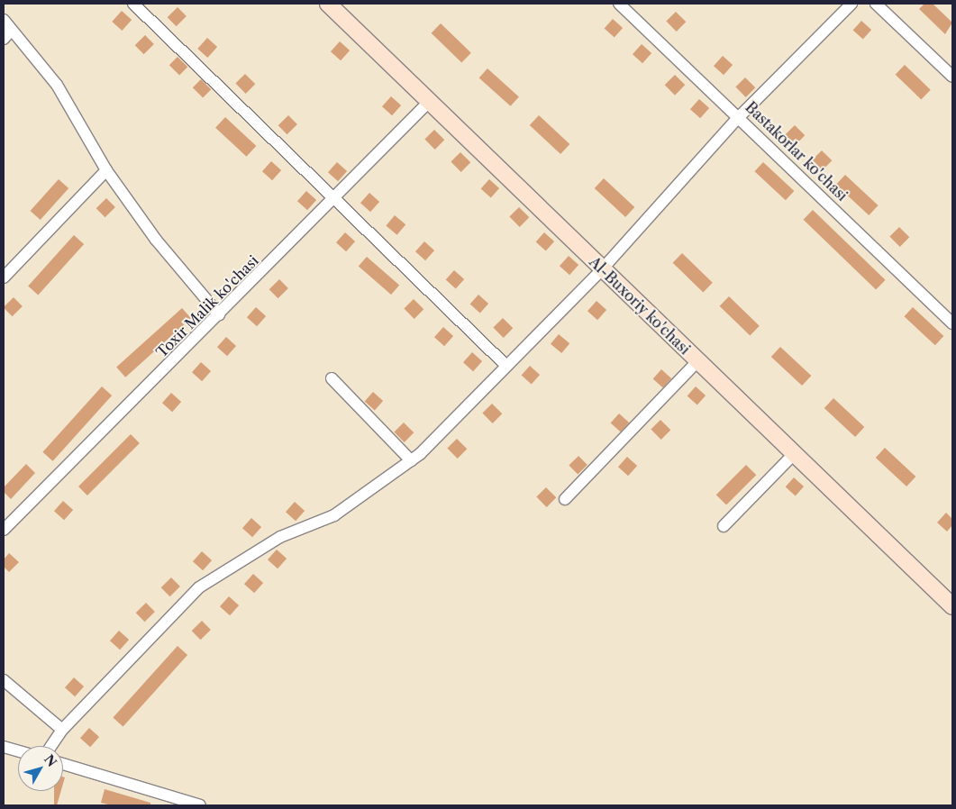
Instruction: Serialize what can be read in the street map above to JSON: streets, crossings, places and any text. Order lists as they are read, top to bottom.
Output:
{
  "streets": {
    "street": ["Bastakorlar ko'chasi", "Al-Buxoriy ko'chasi", "Toxir Malik ko'chasi"]
  },
  "crossings": [
    ["Al-Buxoriy ko'chasi", "Toxir Malik ko'chasi"]
  ],
  "north": "top right"
}
